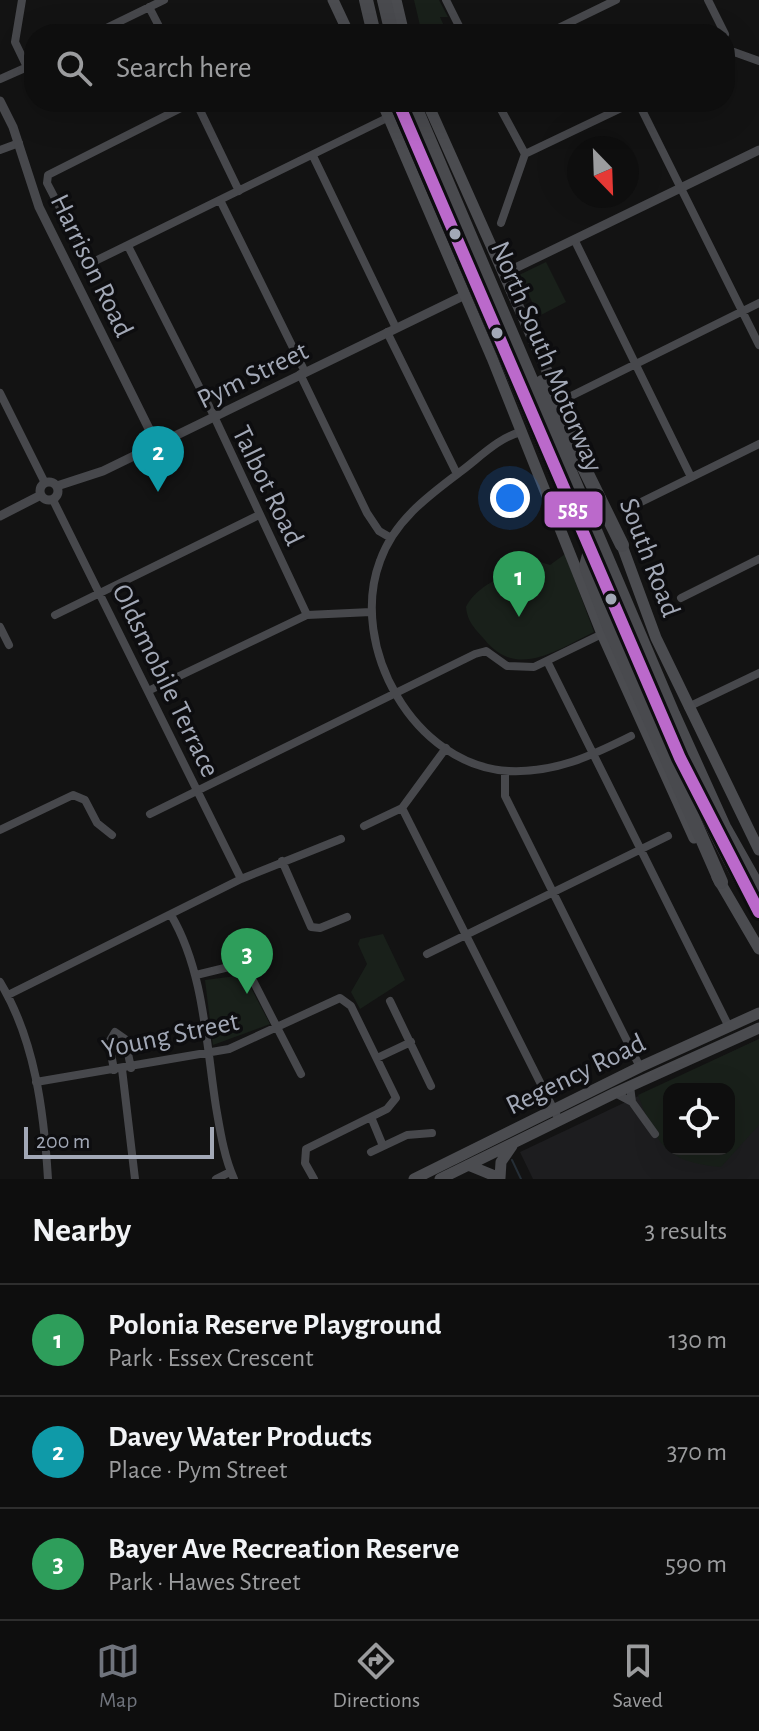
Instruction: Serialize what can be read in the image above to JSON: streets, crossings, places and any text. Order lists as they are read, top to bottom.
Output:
{
  "streets": {
    "highway": ["North South Motorway"],
    "main road": ["South Road", "Regency Road"],
    "street": [
      "Harrison Road",
      "Pym Street",
      "Talbot Road",
      "Oldsmobile Terrace",
      "Young Street"
    ]
  },
  "crossings": [
    ["Harrison Road", "Pym Street"],
    ["Pym Street", "Talbot Road"],
    ["Pym Street", "Oldsmobile Terrace"]
  ],
  "lines": ["transit line 585"],
  "scale_bar": "200 m",
  "north": "bottom right",
  "page": {
    "search": "Search here",
    "pins": ["2", "1", "3"],
    "scale": "200 m",
    "heading": ["Nearby", "3 results"],
    "list": [
      {
        "mark": "1",
        "name": "Polonia Reserve Playground",
        "note": "Park · Essex Crescent",
        "value": "130 m"
      },
      {
        "mark": "2",
        "name": "Davey Water Products",
        "note": "Place · Pym Street",
        "value": "370 m"
      },
      {
        "mark": "3",
        "name": "Bayer Ave Recreation Reserve",
        "note": "Park · Hawes Street",
        "value": "590 m"
      }
    ],
    "nav": ["Map", "Directions", "Saved"]
  }
}
